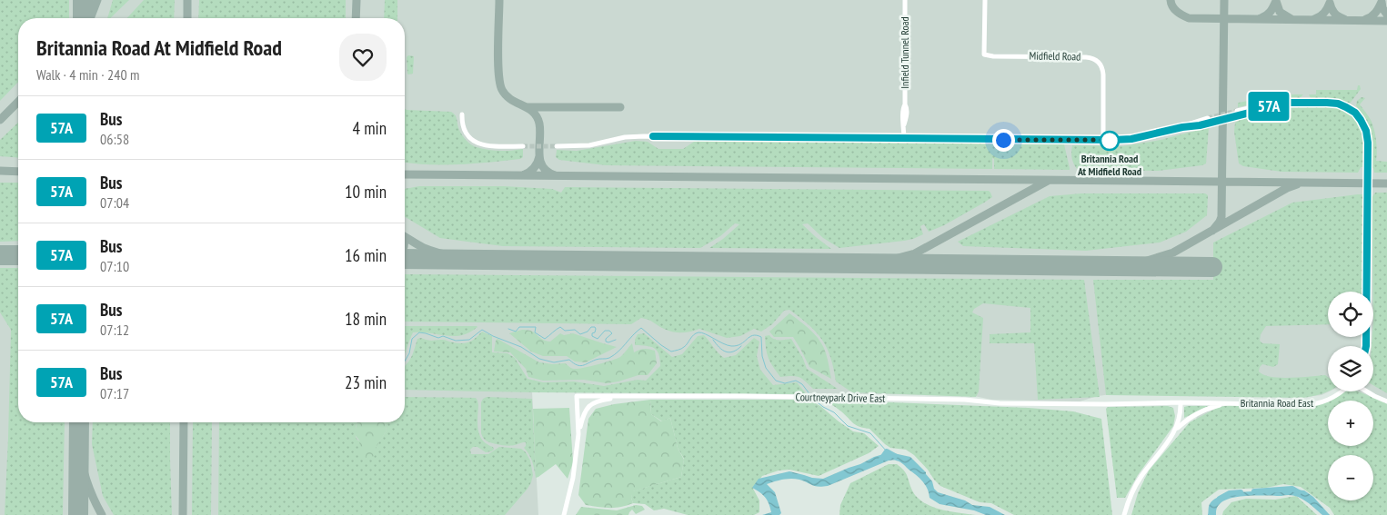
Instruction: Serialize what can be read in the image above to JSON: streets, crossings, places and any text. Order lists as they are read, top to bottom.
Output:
{
  "streets": {
    "street": [
      "Infield Tunnel Road",
      "Midfield Road",
      "Courtneypark Drive East",
      "Britannia Road East"
    ]
  },
  "crossings": [
    ["Courtneypark Drive East", "Britannia Road East"]
  ],
  "places": ["Britannia Road At Midfield Road"],
  "lines": ["bus line 57A"],
  "page": {
    "on_map": "57A",
    "heading": ["Britannia Road At Midfield Road", "Walk · 4 min · 240 m"],
    "list": [
      {
        "mark": "57A",
        "name": "Bus",
        "note": "06:58",
        "value": "4 min"
      },
      {
        "mark": "57A",
        "name": "Bus",
        "note": "07:04",
        "value": "10 min"
      },
      {
        "mark": "57A",
        "name": "Bus",
        "note": "07:10",
        "value": "16 min"
      },
      {
        "mark": "57A",
        "name": "Bus",
        "note": "07:12",
        "value": "18 min"
      },
      {
        "mark": "57A",
        "name": "Bus",
        "note": "07:17",
        "value": "23 min"
      }
    ],
    "map_buttons": ["+", "−"]
  }
}
